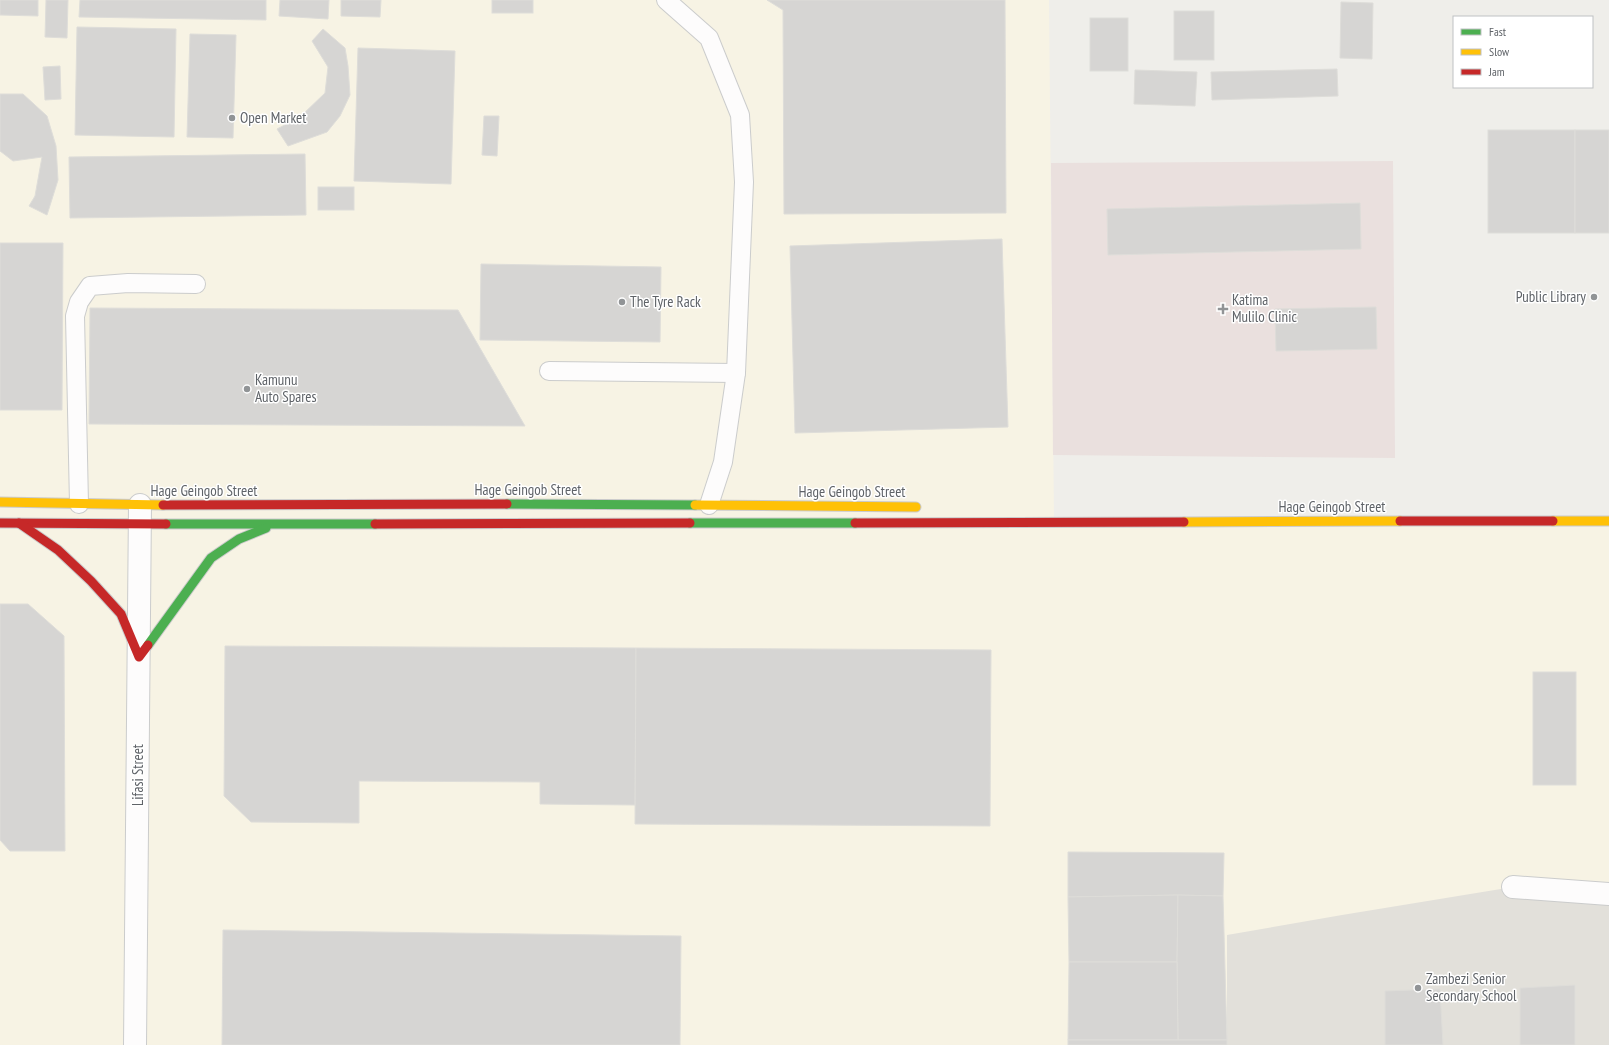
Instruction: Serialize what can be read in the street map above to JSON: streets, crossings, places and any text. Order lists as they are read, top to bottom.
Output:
{
  "streets": {
    "street": ["Hage Geingob Street", "Lifasi Street"]
  },
  "crossings": [
    ["Hage Geingob Street", "Lifasi Street"]
  ],
  "places": {
    "other": [
      "Open Market",
      "Public Library",
      "The Tyre Rack",
      "Kamunu Auto Spares",
      "Zambezi Senior Secondary School"
    ],
    "health": ["Katima Mulilo Clinic"]
  },
  "legend": ["Fast", "Slow", "Jam"]
}
